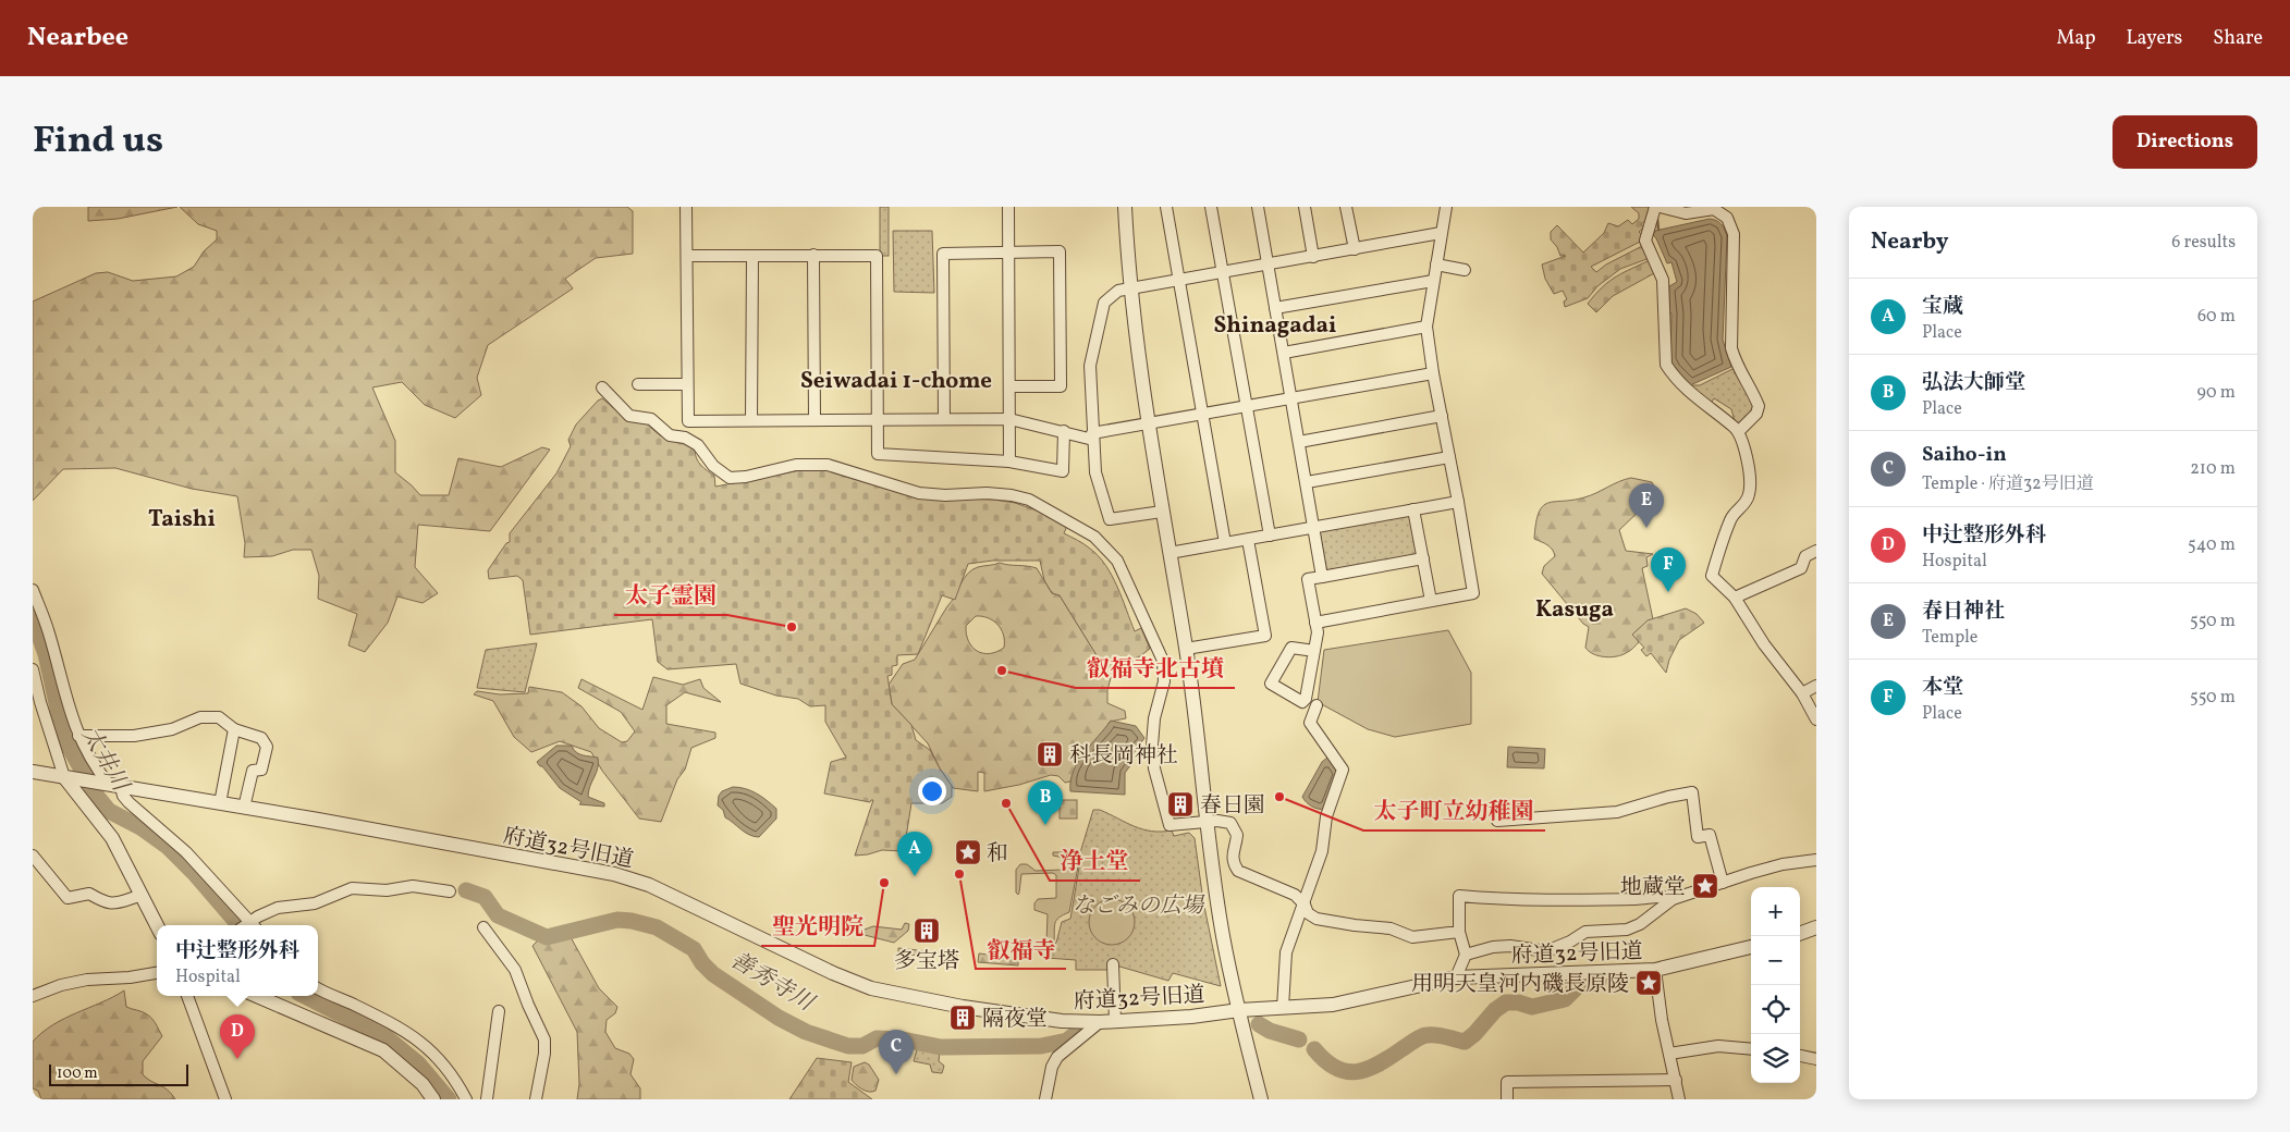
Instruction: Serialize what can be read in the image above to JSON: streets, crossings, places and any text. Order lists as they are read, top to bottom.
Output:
{
  "streets": {
    "street": ["府道32号旧道"]
  },
  "districts": [
    "Shinagadai",
    "Seiwadai 1-chome",
    "Taishi",
    "Kasuga"
  ],
  "water": ["太井川", "善秀寺川"],
  "parks": ["なごみの広場"],
  "places": {
    "other": [
      "太子霊園",
      "叡福寺北古墳",
      "太子町立幼稚園",
      "浄土堂",
      "叡福寺",
      "聖光明院"
    ],
    "building": [
      "科長岡神社",
      "春日園",
      "多宝塔",
      "隔夜堂"
    ],
    "place": ["和", "地蔵堂", "用明天皇河内磯長原陵"]
  },
  "scale_bar": "100 m",
  "page": {
    "header": "Nearbee",
    "nav": ["Map", "Layers", "Share"],
    "title": "Find us",
    "buttons": "Directions",
    "heading": ["Nearby", "6 results"],
    "list": [
      {
        "mark": "A",
        "name": "宝蔵",
        "note": "Place",
        "value": "60 m"
      },
      {
        "mark": "B",
        "name": "弘法大師堂",
        "note": "Place",
        "value": "90 m"
      },
      {
        "mark": "C",
        "name": "Saiho-in",
        "note": "Temple · 府道32号旧道",
        "value": "210 m"
      },
      {
        "mark": "D",
        "name": "中辻整形外科",
        "note": "Hospital",
        "value": "540 m"
      },
      {
        "mark": "E",
        "name": "春日神社",
        "note": "Temple",
        "value": "550 m"
      },
      {
        "mark": "F",
        "name": "本堂",
        "note": "Place",
        "value": "550 m"
      }
    ],
    "pins": [
      "E",
      "F",
      "B",
      "A",
      "D",
      "C"
    ],
    "map_buttons": ["+", "−"],
    "popup": ["中辻整形外科", "Hospital"],
    "scale": "100 m"
  }
}
